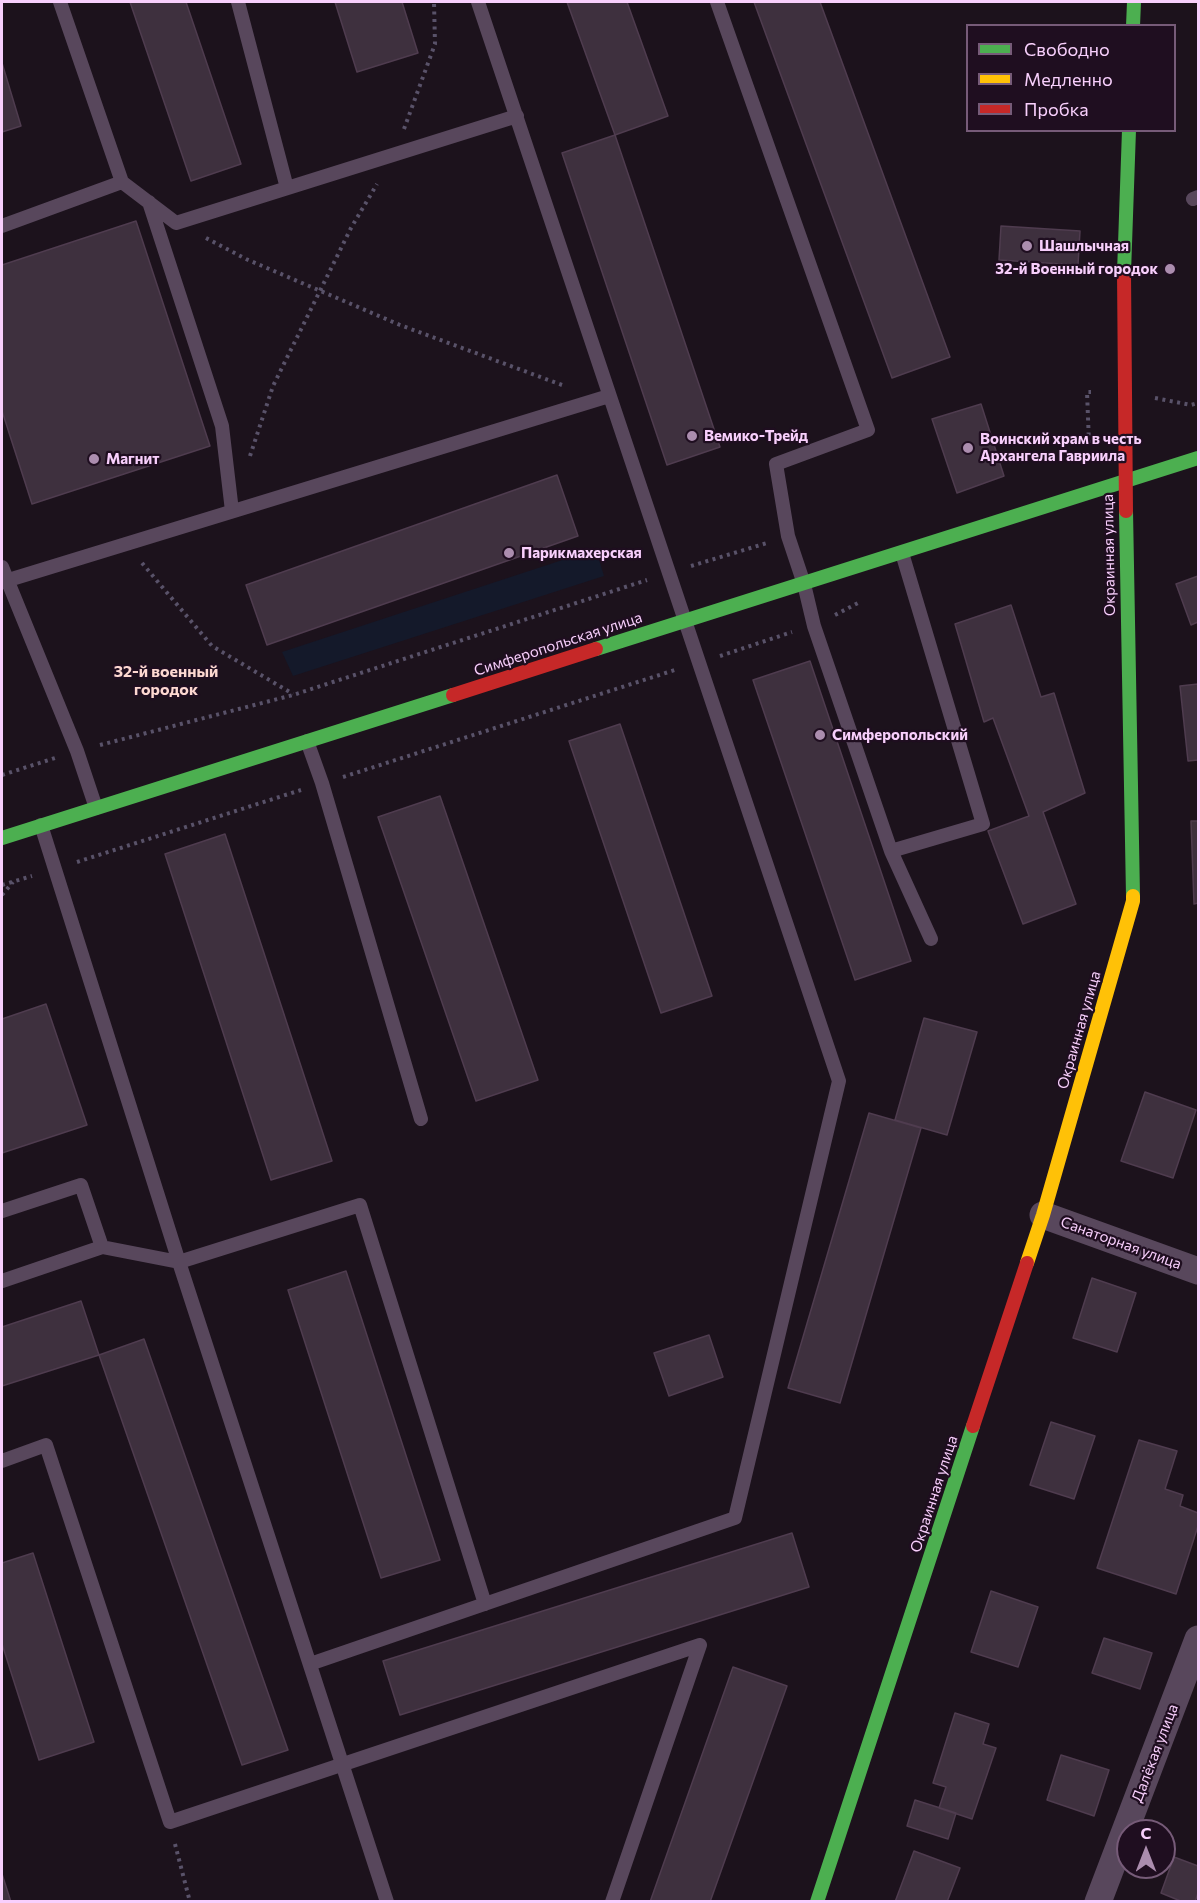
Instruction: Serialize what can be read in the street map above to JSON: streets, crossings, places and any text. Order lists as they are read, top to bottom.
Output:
{
  "streets": {
    "street": [
      "Окраинная улица",
      "Симферопольская улица",
      "Санаторная улица",
      "Далёкая улица"
    ]
  },
  "crossings": [
    ["Окраинная улица", "Симферопольская улица"],
    ["Окраинная улица", "Санаторная улица"]
  ],
  "districts": ["32-й военный городок"],
  "places": [
    "Шашлычная",
    "32-й Военный городок",
    "Вемико-Трейд",
    "Воинский храм в честь Архангела Гавриила",
    "Магнит",
    "Парикмахерская",
    "Симферопольский"
  ],
  "legend": ["Свободно", "Медленно", "Пробка"],
  "north": "top"
}
